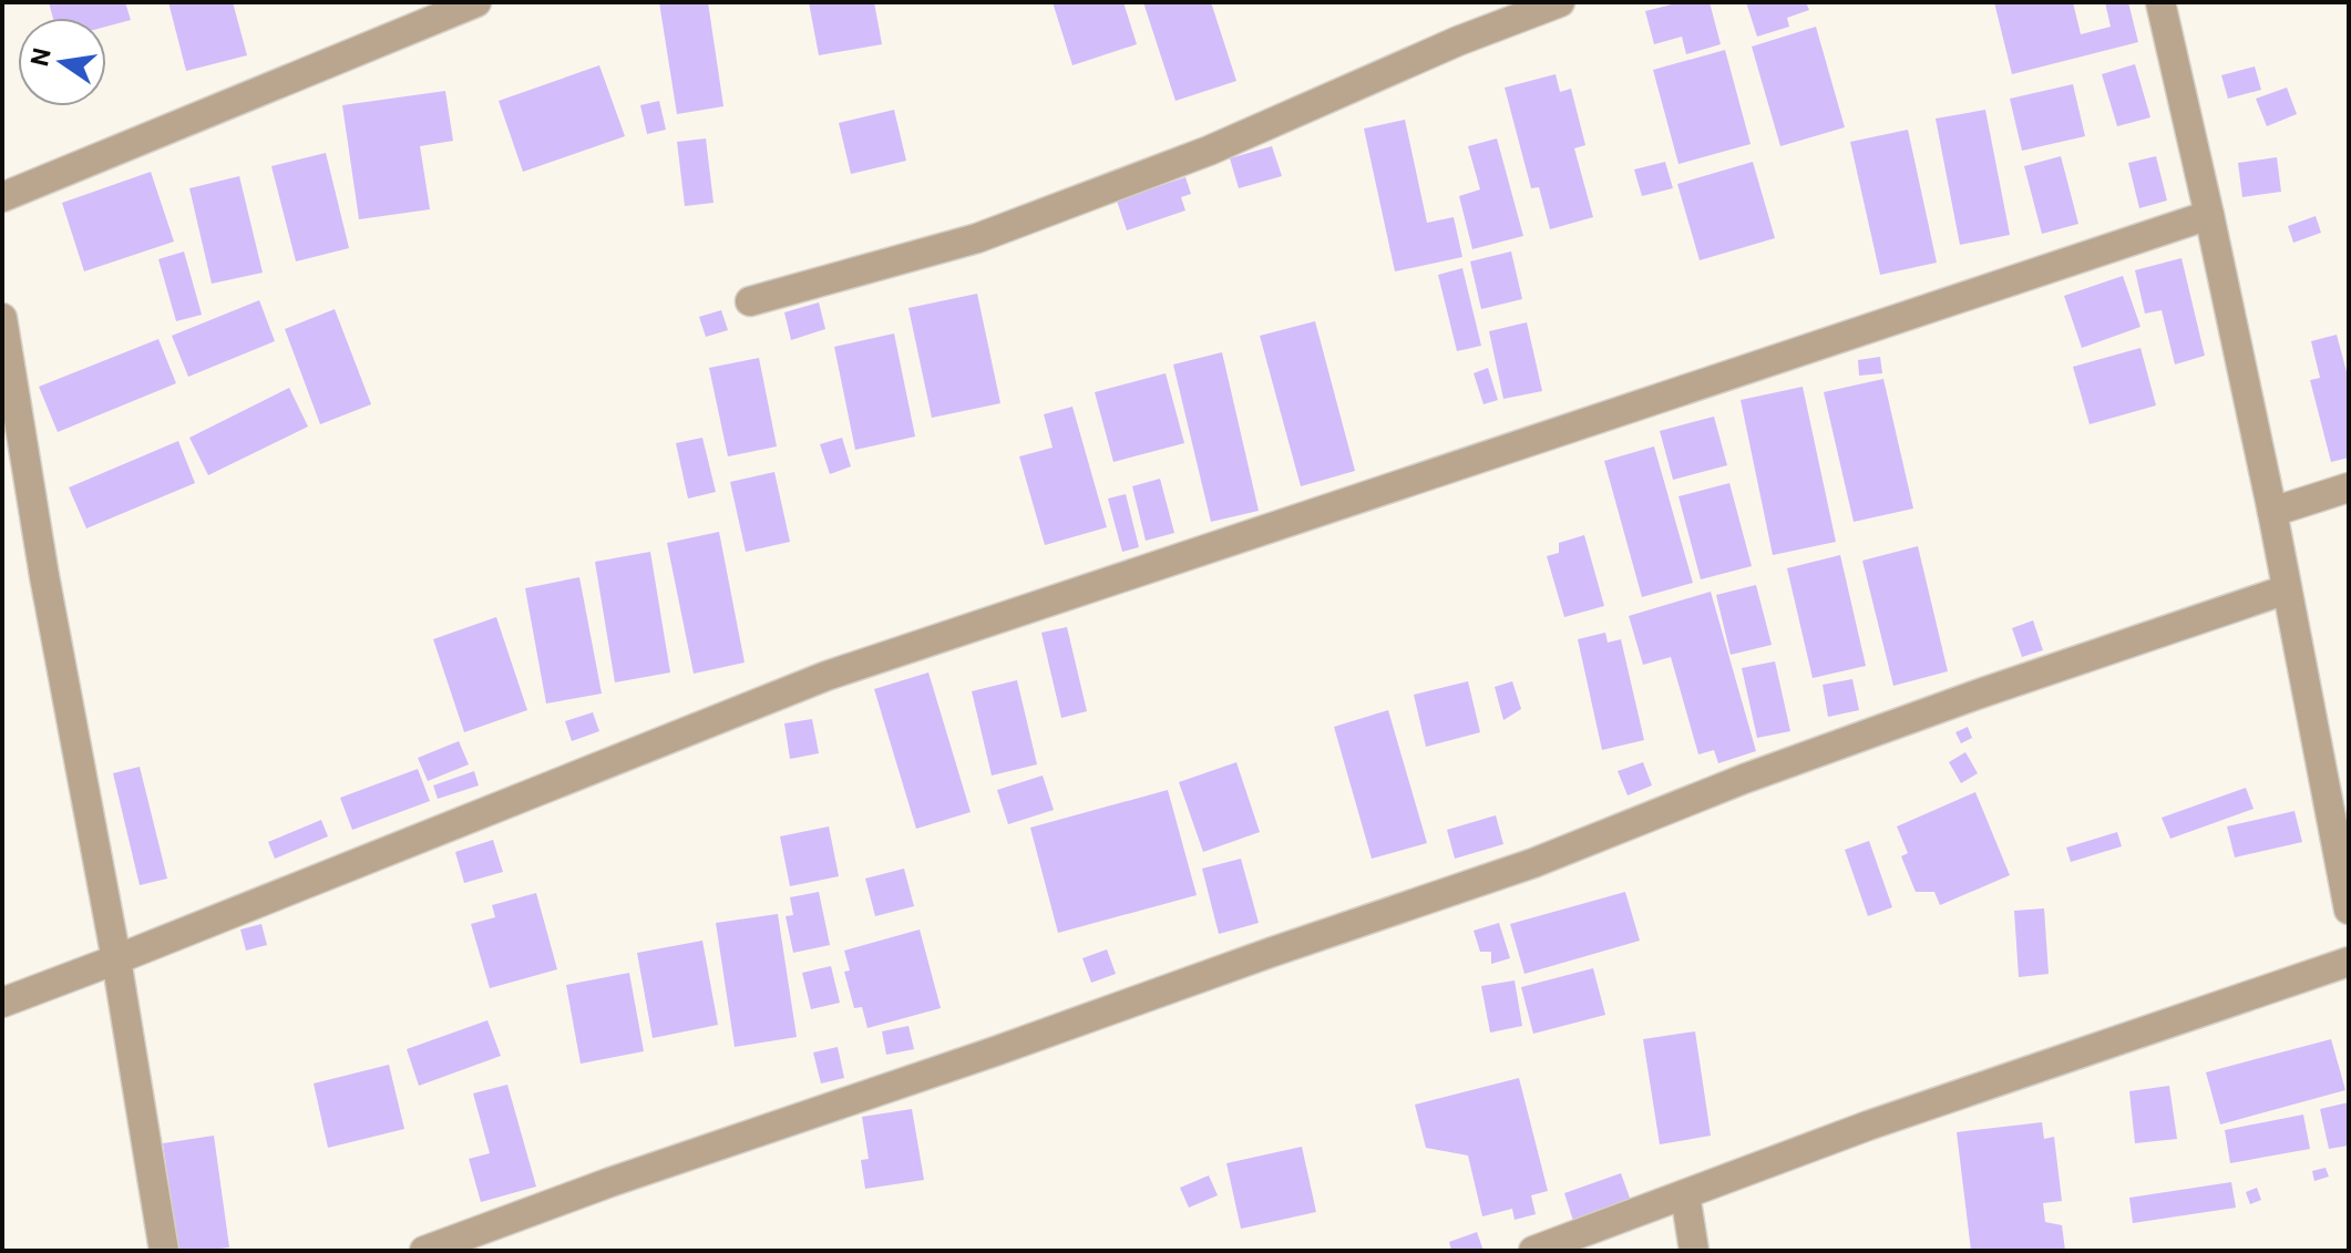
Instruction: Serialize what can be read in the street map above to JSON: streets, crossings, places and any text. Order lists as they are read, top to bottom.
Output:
{
  "north": "left"
}
